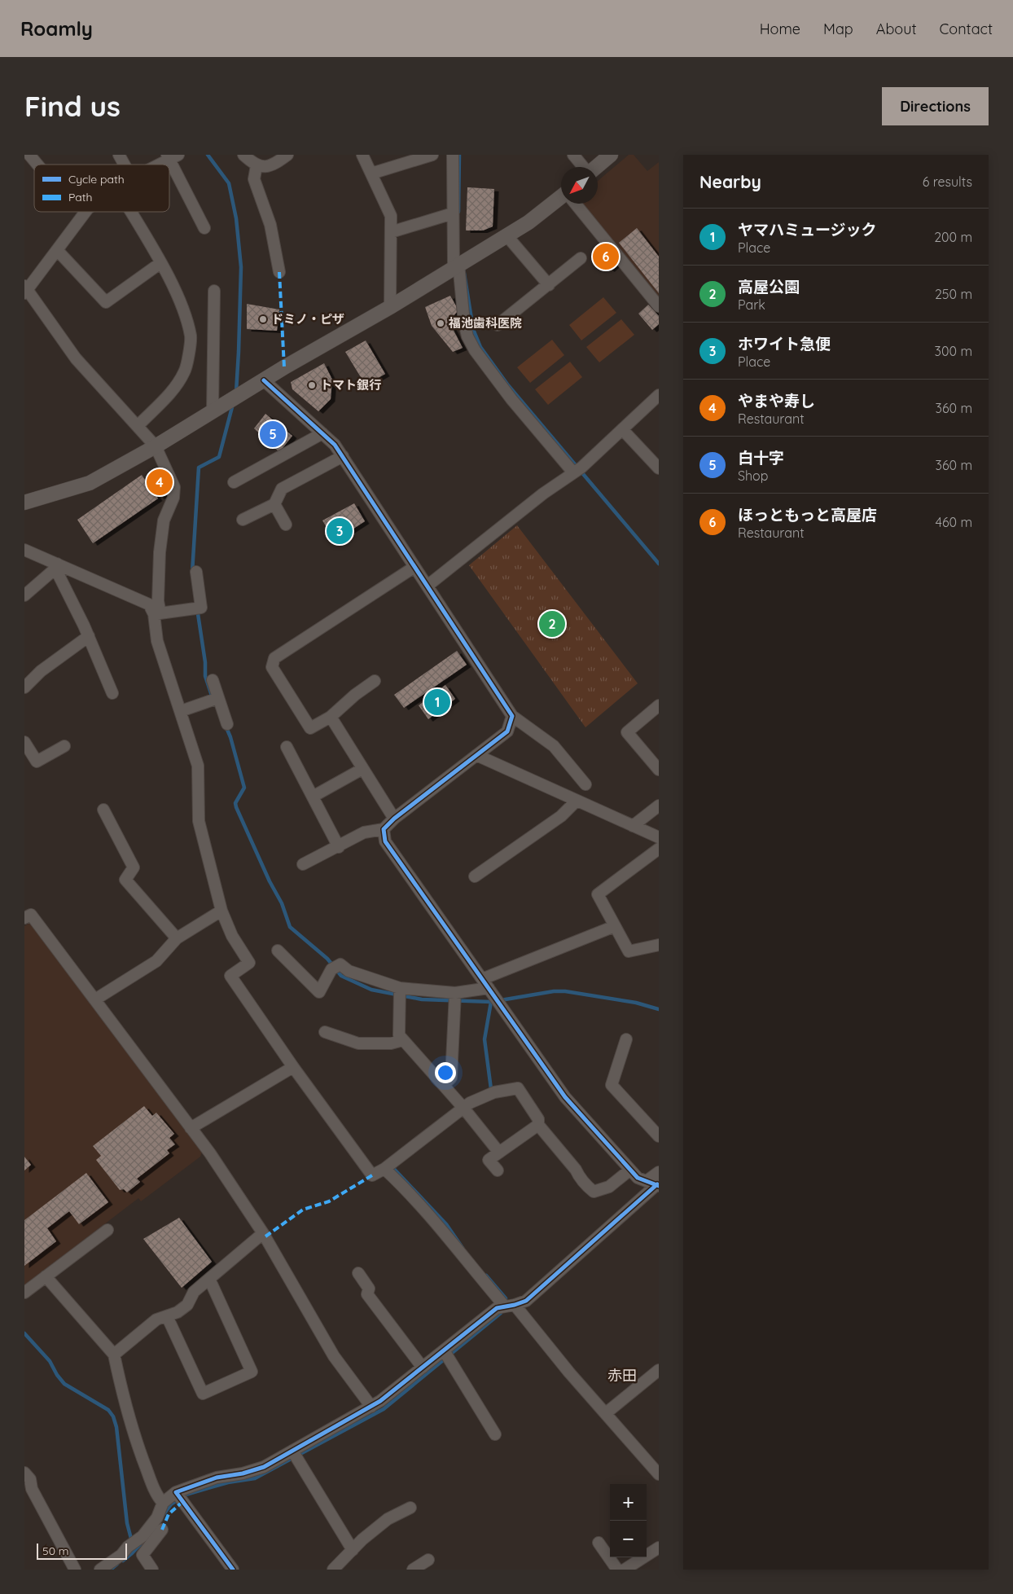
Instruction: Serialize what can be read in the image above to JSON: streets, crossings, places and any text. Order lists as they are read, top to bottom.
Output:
{
  "districts": ["赤田"],
  "places": ["ドミノ・ピザ", "福池歯科医院", "トマト銀行"],
  "legend": ["Cycle path", "Path"],
  "scale_bar": "50 m",
  "north": "bottom left",
  "page": {
    "header": "Roamly",
    "nav": [
      "Home",
      "Map",
      "About",
      "Contact"
    ],
    "buttons": "Directions",
    "title": "Find us",
    "heading": ["Nearby", "6 results"],
    "list": [
      {
        "mark": "1",
        "name": "ヤマハミュージック",
        "note": "Place",
        "value": "200 m"
      },
      {
        "mark": "2",
        "name": "高屋公園",
        "note": "Park",
        "value": "250 m"
      },
      {
        "mark": "3",
        "name": "ホワイト急便",
        "note": "Place",
        "value": "300 m"
      },
      {
        "mark": "4",
        "name": "やまや寿し",
        "note": "Restaurant",
        "value": "360 m"
      },
      {
        "mark": "5",
        "name": "白十字",
        "note": "Shop",
        "value": "360 m"
      },
      {
        "mark": "6",
        "name": "ほっともっと高屋店",
        "note": "Restaurant",
        "value": "460 m"
      }
    ],
    "pins": [
      "6",
      "5",
      "4",
      "3",
      "2",
      "1"
    ],
    "map_buttons": ["+", "−"],
    "scale": "50 m"
  }
}
